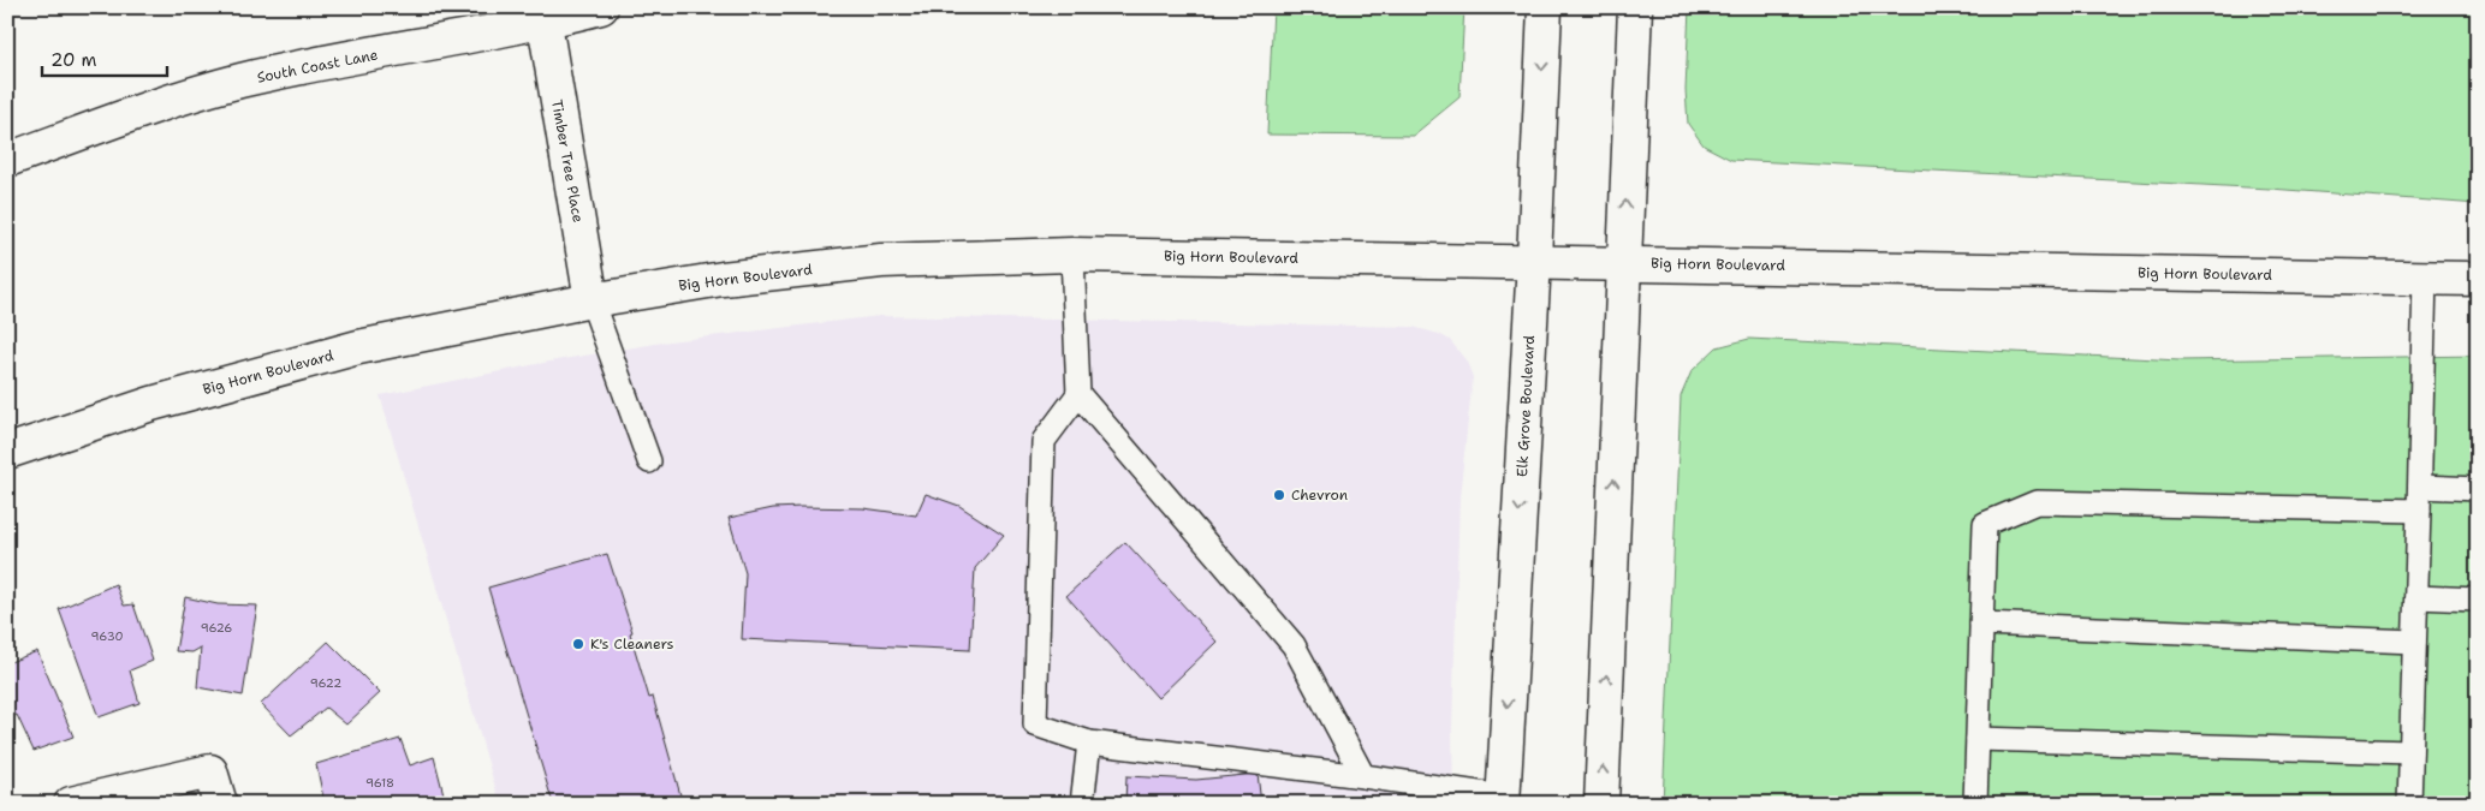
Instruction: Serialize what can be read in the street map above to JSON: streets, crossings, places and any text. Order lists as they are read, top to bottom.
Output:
{
  "streets": {
    "main road": [
      "South Coast Lane",
      "Timber Tree Place",
      "Big Horn Boulevard",
      "Elk Grove Boulevard"
    ]
  },
  "crossings": [
    ["South Coast Lane", "Timber Tree Place"],
    ["Timber Tree Place", "Big Horn Boulevard"],
    ["Big Horn Boulevard", "Elk Grove Boulevard"]
  ],
  "places": ["Chevron", "K's Cleaners"],
  "house_numbers": [
    "9626",
    "9630",
    "9622",
    "9618"
  ],
  "scale_bar": "20 m"
}
